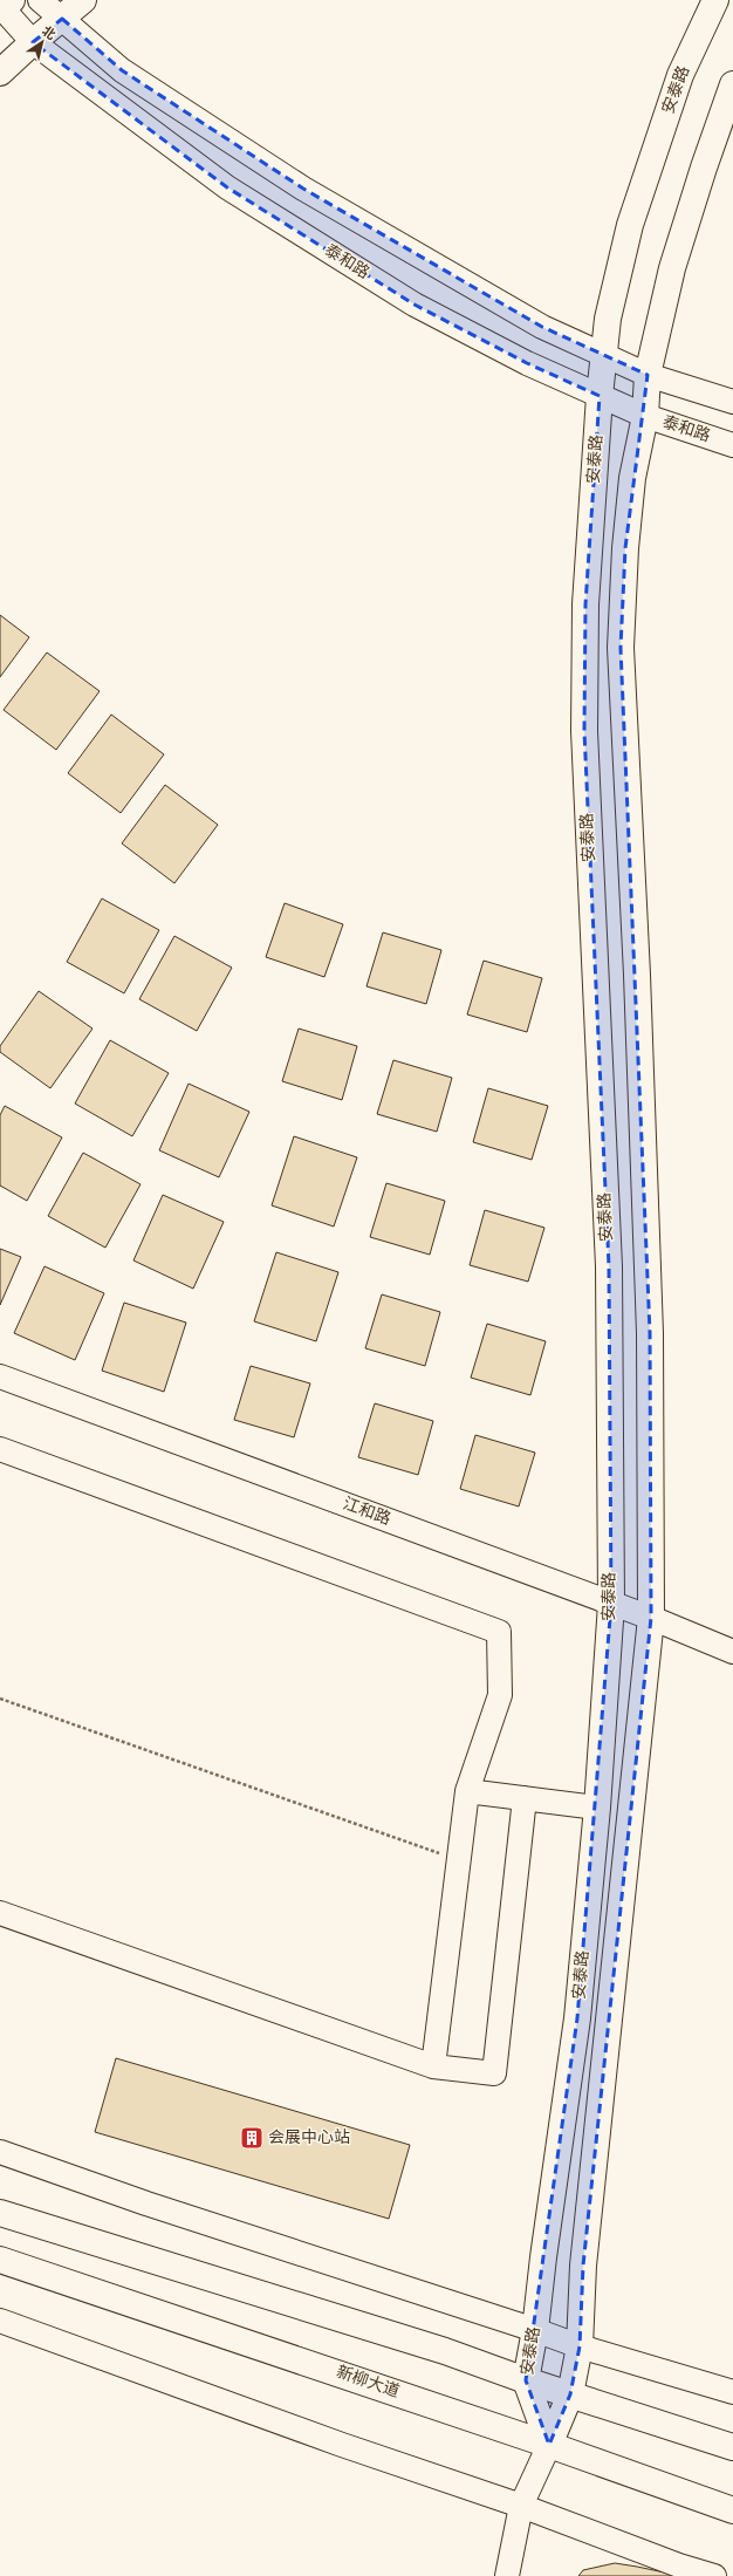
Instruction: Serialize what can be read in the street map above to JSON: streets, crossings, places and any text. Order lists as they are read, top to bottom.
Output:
{
  "streets": {
    "main road": ["安泰路", "新柳大道"],
    "street": ["泰和路", "江和路"]
  },
  "crossings": [
    ["安泰路", "泰和路"],
    ["安泰路", "江和路"],
    ["安泰路", "新柳大道"]
  ],
  "places": {
    "building": ["会展中心站"]
  },
  "north": "top right"
}
